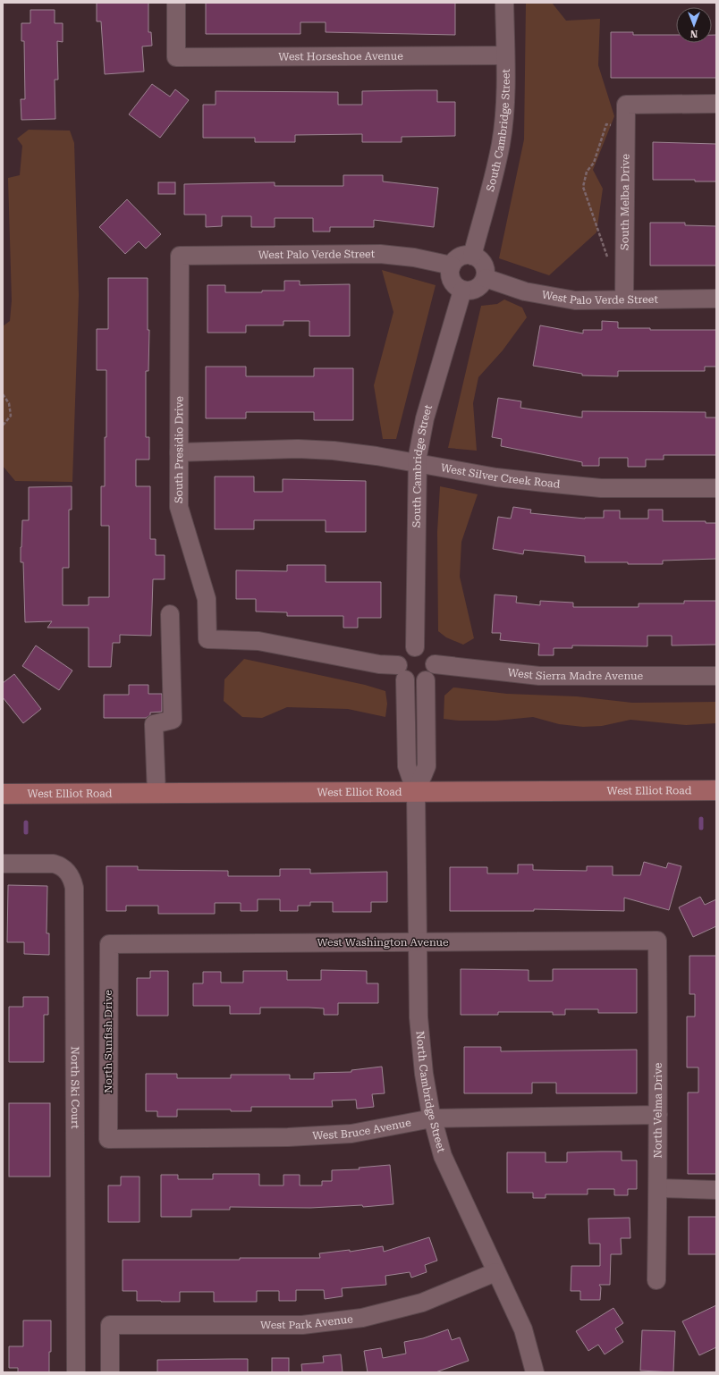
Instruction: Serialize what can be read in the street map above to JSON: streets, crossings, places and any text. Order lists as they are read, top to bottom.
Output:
{
  "streets": {
    "main road": ["West Elliot Road"],
    "street": [
      "West Horseshoe Avenue",
      "South Cambridge Street",
      "South Melba Drive",
      "West Palo Verde Street",
      "South Presidio Drive",
      "West Silver Creek Road",
      "West Sierra Madre Avenue",
      "West Washington Avenue",
      "North Sunfish Drive",
      "North Ski Court",
      "North Cambridge Street",
      "North Velma Drive",
      "West Bruce Avenue",
      "West Park Avenue"
    ]
  },
  "crossings": [
    ["West Horseshoe Avenue", "South Cambridge Street"],
    ["South Cambridge Street", "West Palo Verde Street"],
    ["South Cambridge Street", "South Presidio Drive"],
    ["South Cambridge Street", "West Silver Creek Road"],
    ["South Cambridge Street", "West Sierra Madre Avenue"],
    ["South Melba Drive", "West Palo Verde Street"],
    ["West Palo Verde Street", "South Presidio Drive"],
    ["South Presidio Drive", "West Silver Creek Road"],
    ["South Presidio Drive", "West Sierra Madre Avenue"],
    ["West Elliot Road", "North Cambridge Street"],
    ["West Washington Avenue", "North Sunfish Drive"],
    ["West Washington Avenue", "North Cambridge Street"],
    ["West Washington Avenue", "North Velma Drive"],
    ["North Sunfish Drive", "West Bruce Avenue"],
    ["North Cambridge Street", "West Bruce Avenue"],
    ["North Cambridge Street", "West Park Avenue"],
    ["North Velma Drive", "West Bruce Avenue"]
  ],
  "north": "bottom"
}
